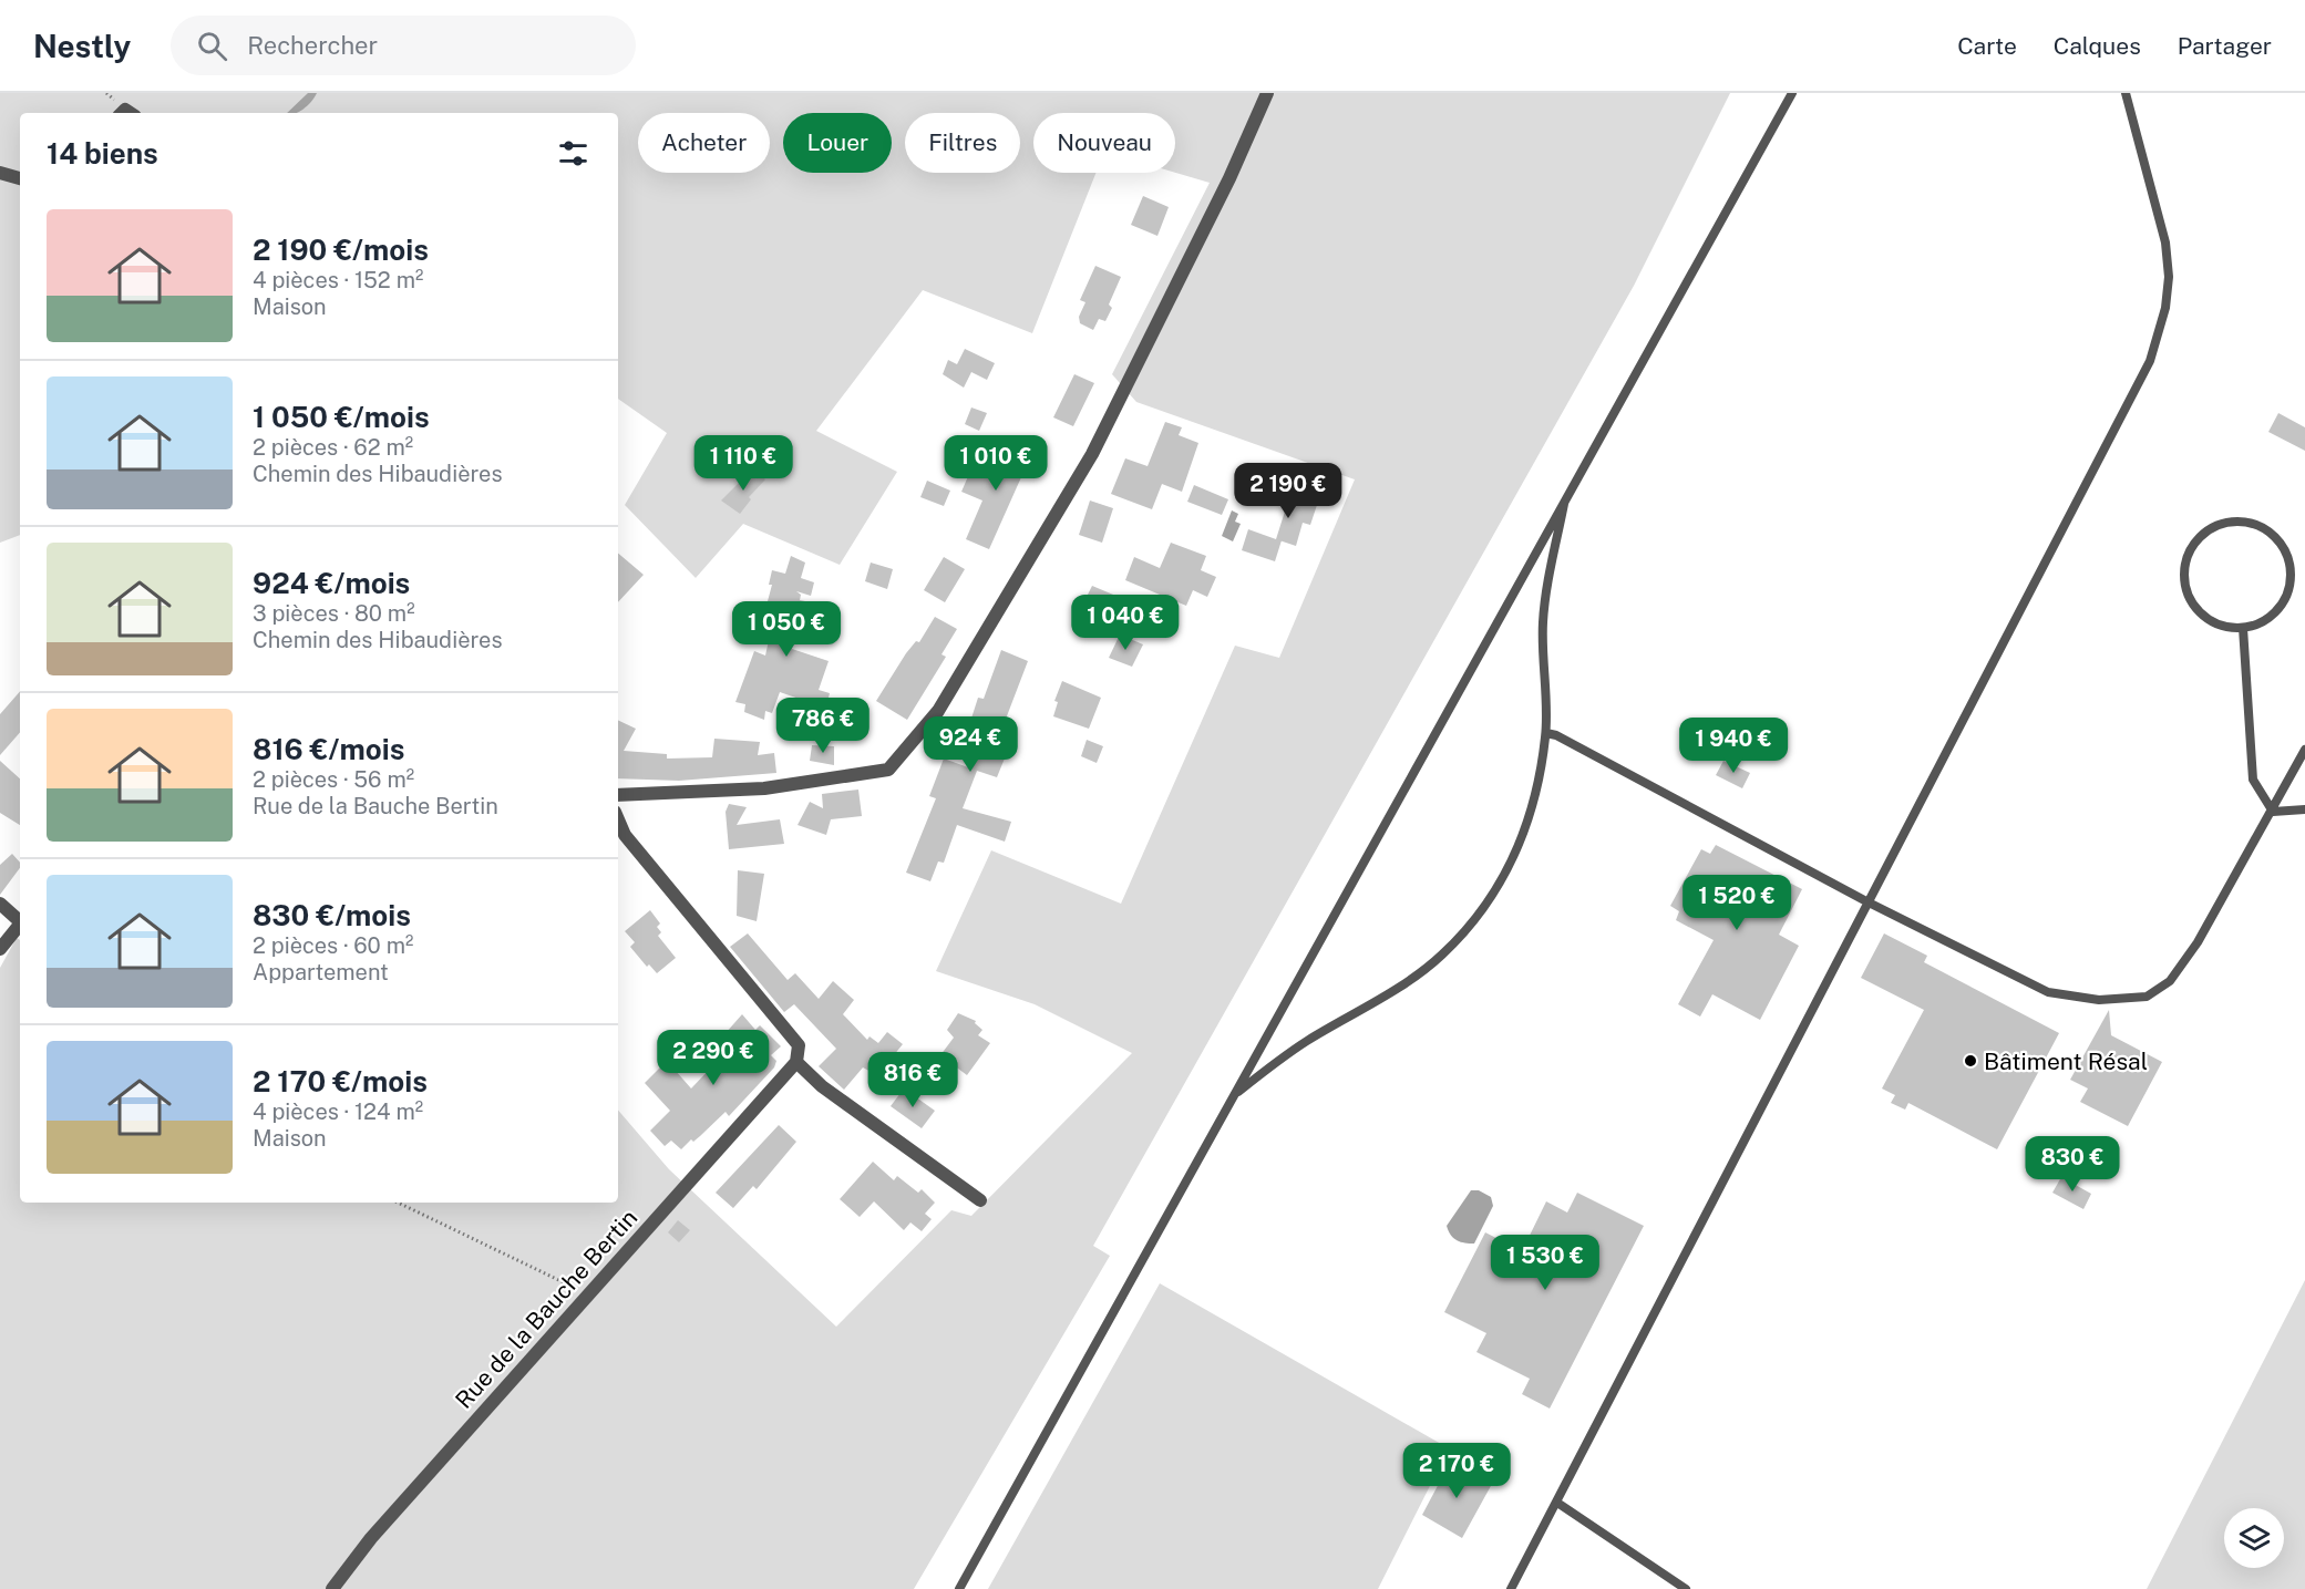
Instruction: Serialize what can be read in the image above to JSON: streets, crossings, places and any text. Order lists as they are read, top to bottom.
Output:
{
  "streets": {
    "street": ["Rue de la Bauche Bertin"]
  },
  "places": ["Bâtiment Résal"],
  "page": {
    "header": "Nestly",
    "search": "Rechercher",
    "nav": ["Carte", "Calques", "Partager"],
    "chip": [
      "Acheter",
      "Louer",
      "Filtres",
      "Nouveau"
    ],
    "heading": "14 biens",
    "list": [
      {
        "name": "2 190 €/mois",
        "note": "4 pièces · 152 m² · Maison"
      },
      {
        "name": "1 050 €/mois",
        "note": "2 pièces · 62 m² · Chemin des Hibaudières"
      },
      {
        "name": "924 €/mois",
        "note": "3 pièces · 80 m² · Chemin des Hibaudières"
      },
      {
        "name": "816 €/mois",
        "note": "2 pièces · 56 m² · Rue de la Bauche Bertin"
      },
      {
        "name": "830 €/mois",
        "note": "2 pièces · 60 m² · Appartement"
      },
      {
        "name": "2 170 €/mois",
        "note": "4 pièces · 124 m² · Maison"
      }
    ],
    "price": [
      "1 110 €",
      "1 010 €",
      "2 190 €",
      "1 040 €",
      "1 050 €",
      "786 €",
      "924 €",
      "1 940 €",
      "1 520 €",
      "2 290 €",
      "816 €",
      "830 €",
      "1 530 €",
      "2 170 €"
    ]
  }
}
